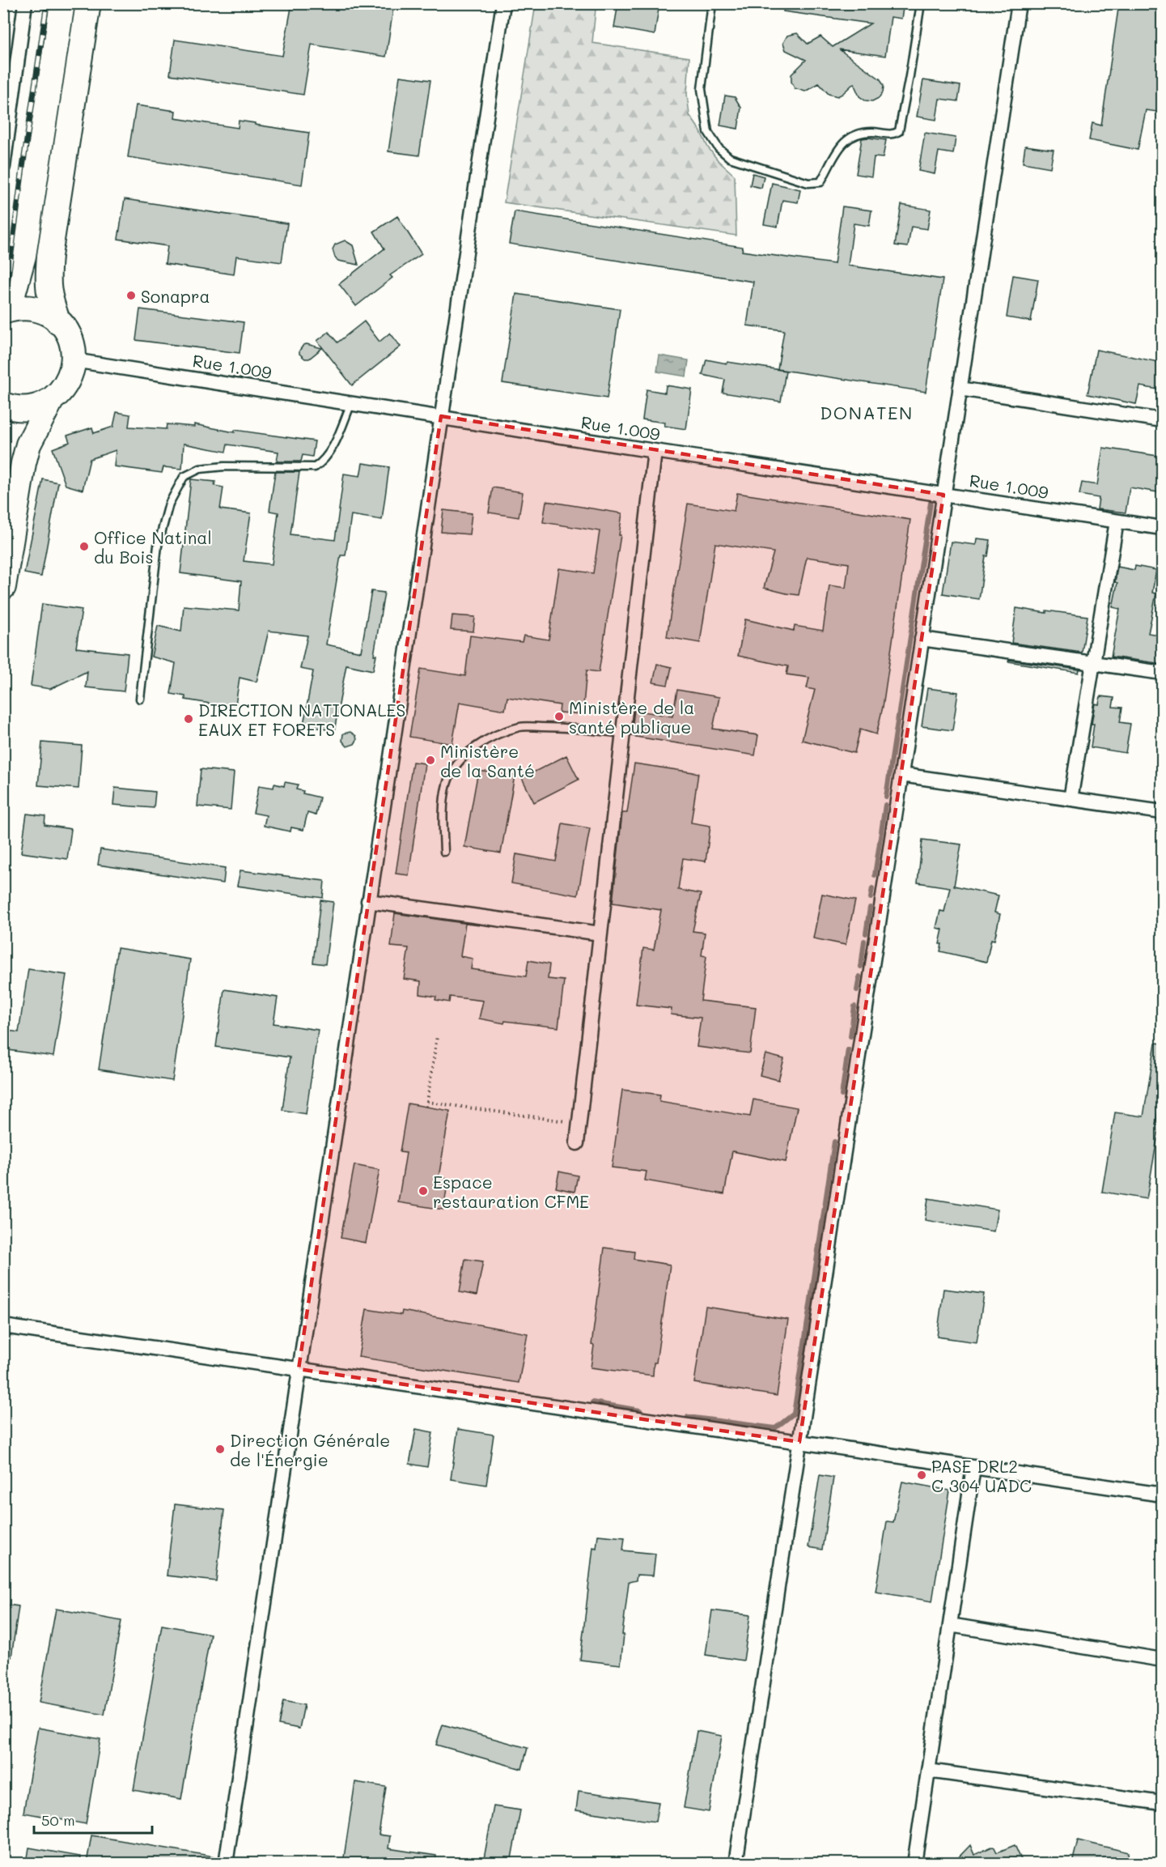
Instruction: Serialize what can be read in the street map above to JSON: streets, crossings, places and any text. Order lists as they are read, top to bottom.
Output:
{
  "streets": {
    "street": ["Rue 1.009"]
  },
  "districts": ["DONATEN"],
  "places": [
    "Sonapra",
    "Office Natinal du Bois",
    "Ministère de la santé publique",
    "DIRECTION NATIONALES EAUX ET FORETS",
    "Ministère de la Santé",
    "Espace restauration CFME",
    "Direction Générale de l'Énergie",
    "PASE DRL2 C 304 UADC"
  ],
  "scale_bar": "50 m"
}
